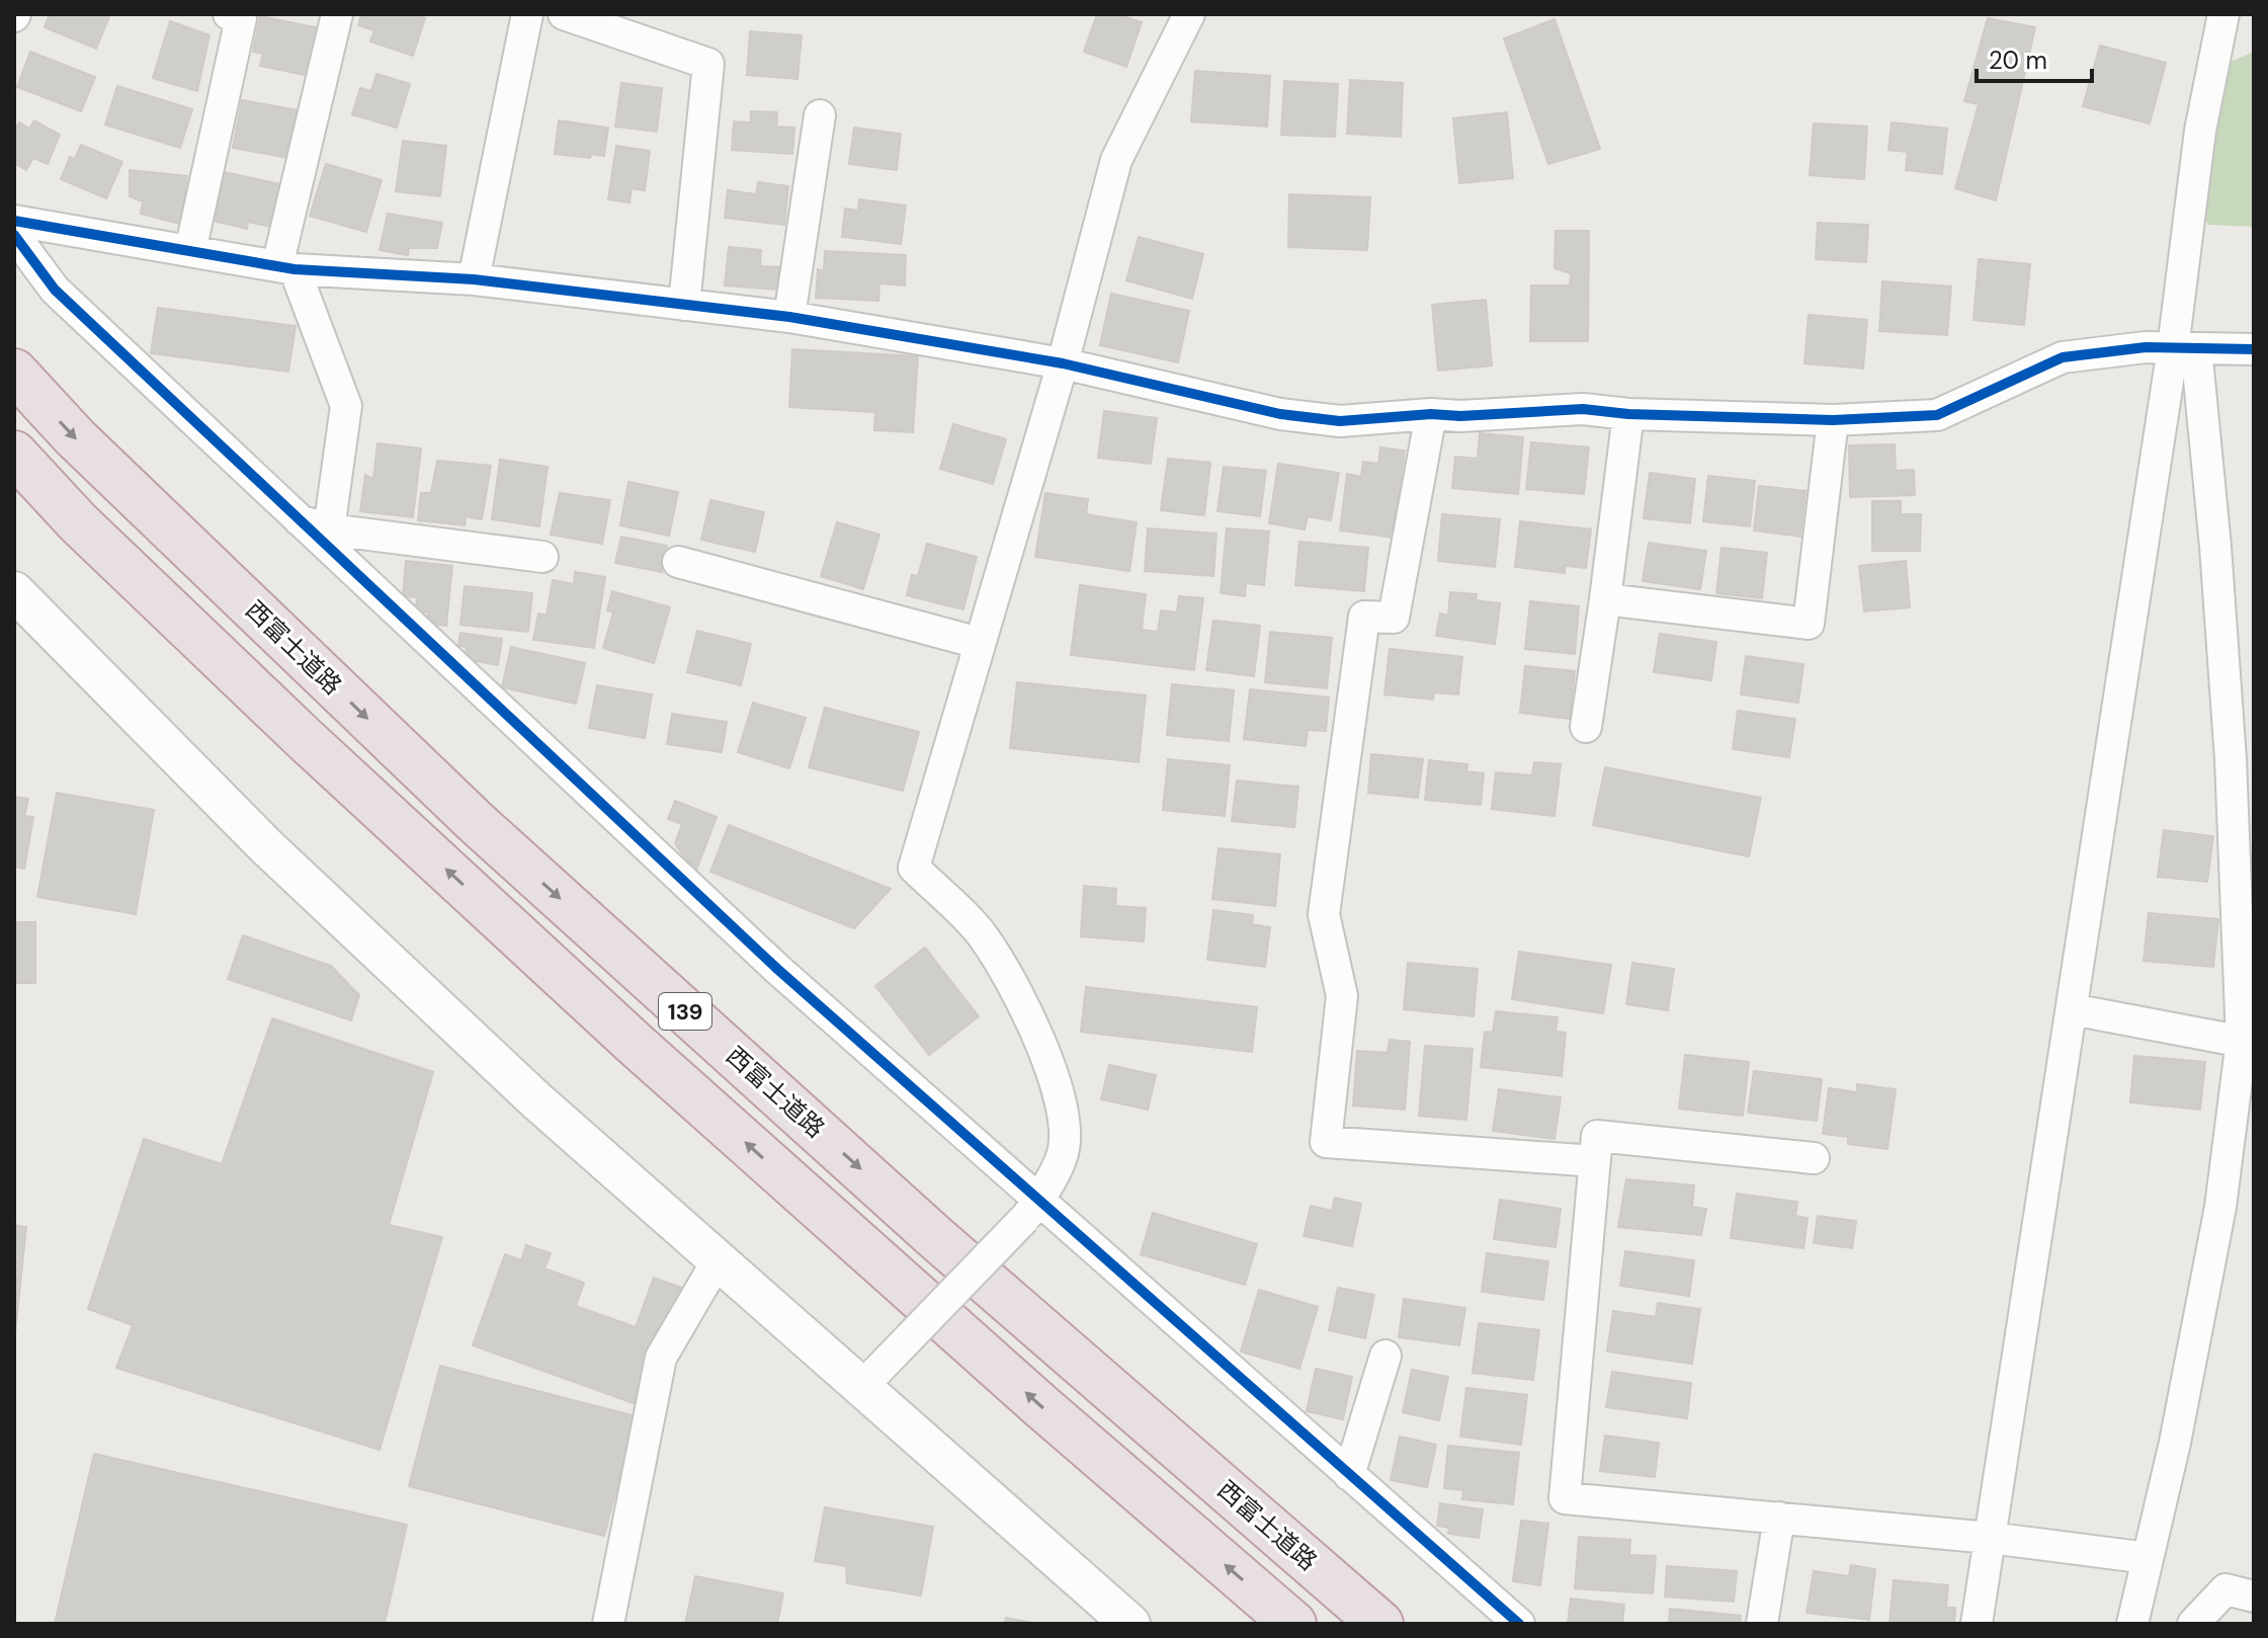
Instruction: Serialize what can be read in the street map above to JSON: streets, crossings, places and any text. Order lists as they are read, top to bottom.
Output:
{
  "streets": {
    "highway": ["西富士道路", "139"]
  },
  "scale_bar": "20 m"
}
